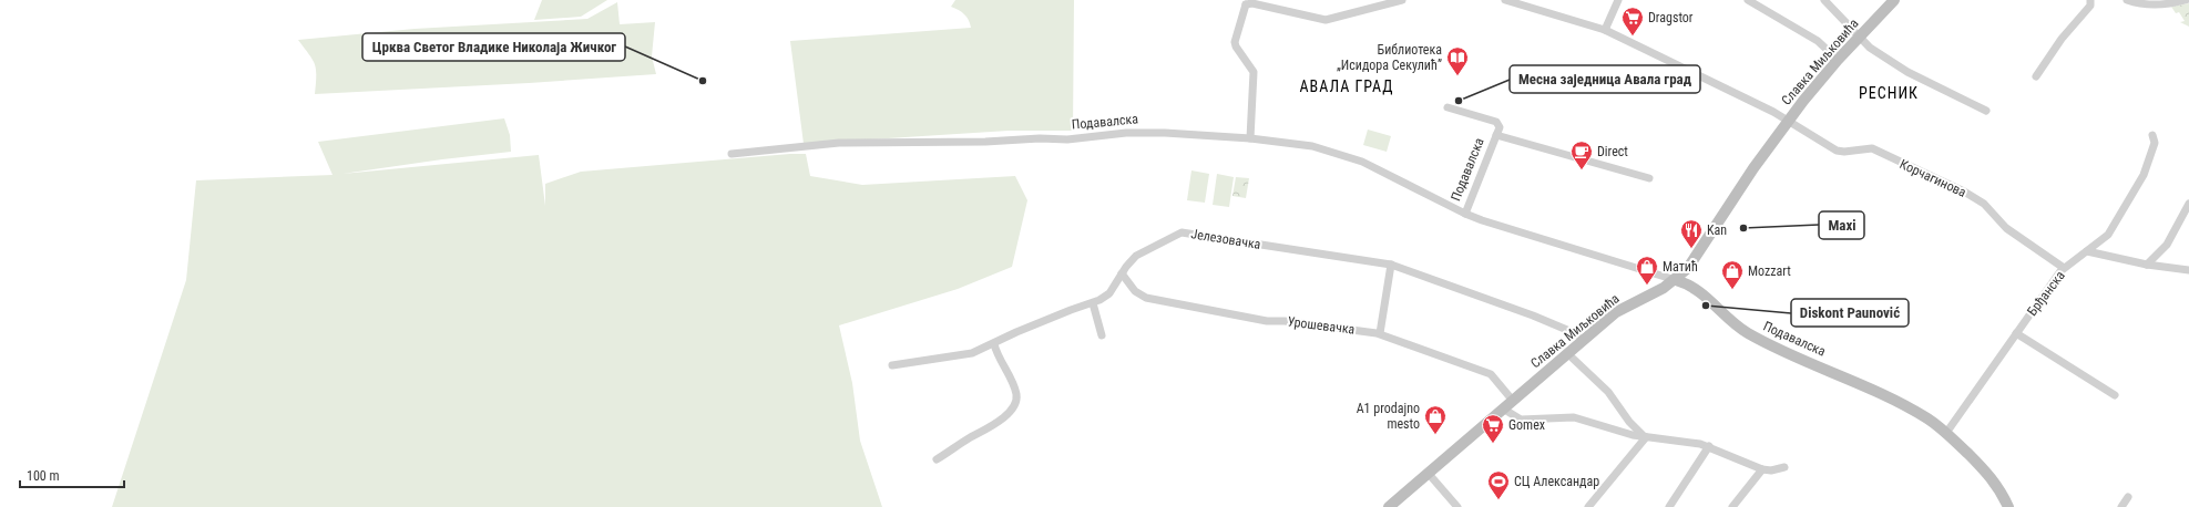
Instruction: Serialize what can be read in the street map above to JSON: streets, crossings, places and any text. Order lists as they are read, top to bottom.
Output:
{
  "streets": {
    "street": [
      "Славка Миљковића",
      "Подавалска",
      "Корчагинова",
      "Јелезовачка",
      "Брђанска",
      "Урошевачка"
    ]
  },
  "crossings": [
    ["Славка Миљковића", "Подавалска"],
    ["Славка Миљковића", "Корчагинова"],
    ["Славка Миљковића", "Јелезовачка"],
    ["Славка Миљковића", "Урошевачка"],
    ["Подавалска", "Брђанска"],
    ["Корчагинова", "Брђанска"],
    ["Јелезовачка", "Урошевачка"]
  ],
  "districts": ["АВАЛА ГРАД", "РЕСНИК"],
  "places": {
    "supermarket": ["Dragstor", "Gomex"],
    "library": ["Библиотека „Исидора Секулић”"],
    "other": [
      "Црква Светог Владике Николаја Жичког",
      "Месна заједница Авала град",
      "Maxi",
      "Diskont Paunović"
    ],
    "cafe": ["Direct"],
    "restaurant": ["Kan"],
    "shop": ["Матић", "Mozzart", "A1 prodajno mesto"],
    "sports": ["СЦ Александар"]
  },
  "scale_bar": "100 m"
}
